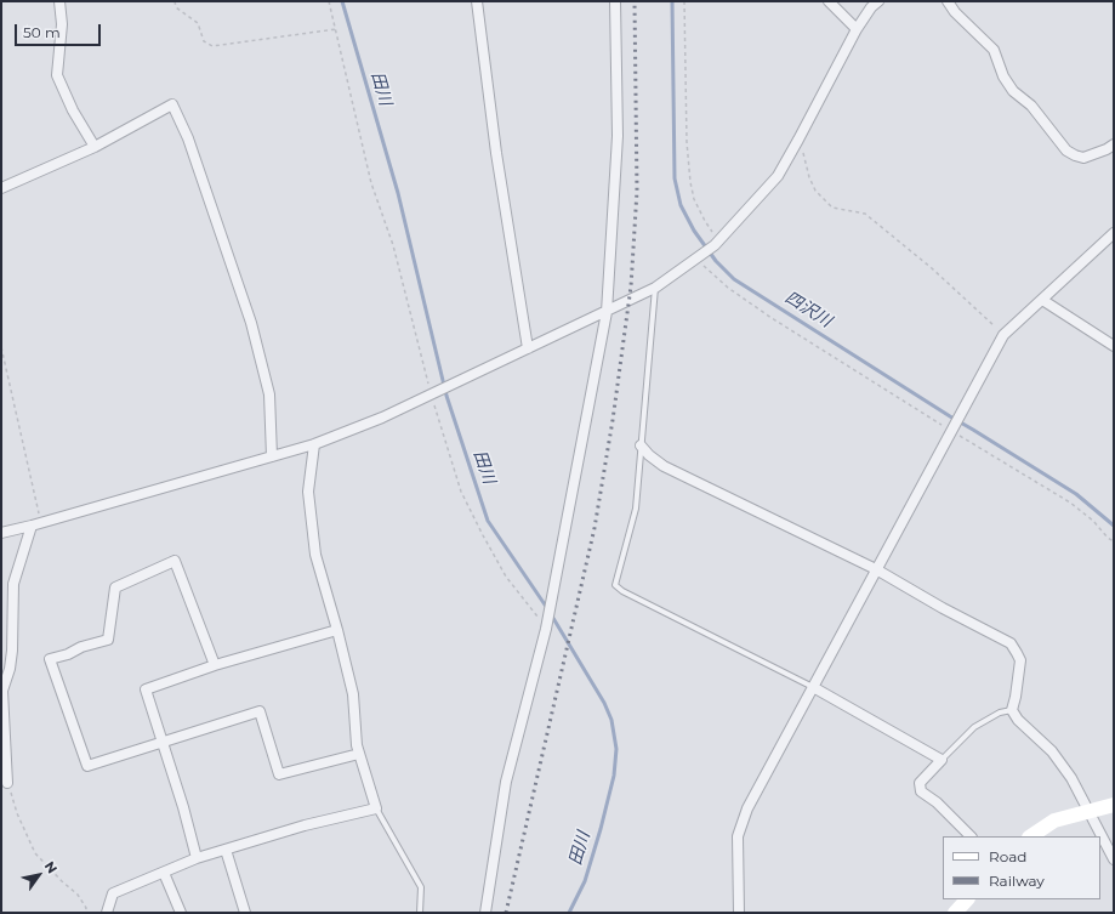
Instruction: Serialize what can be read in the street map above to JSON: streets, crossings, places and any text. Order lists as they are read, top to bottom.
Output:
{
  "water": ["田川", "四沢川"],
  "legend": ["Road", "Railway"],
  "scale_bar": "50 m",
  "north": "top right"
}
